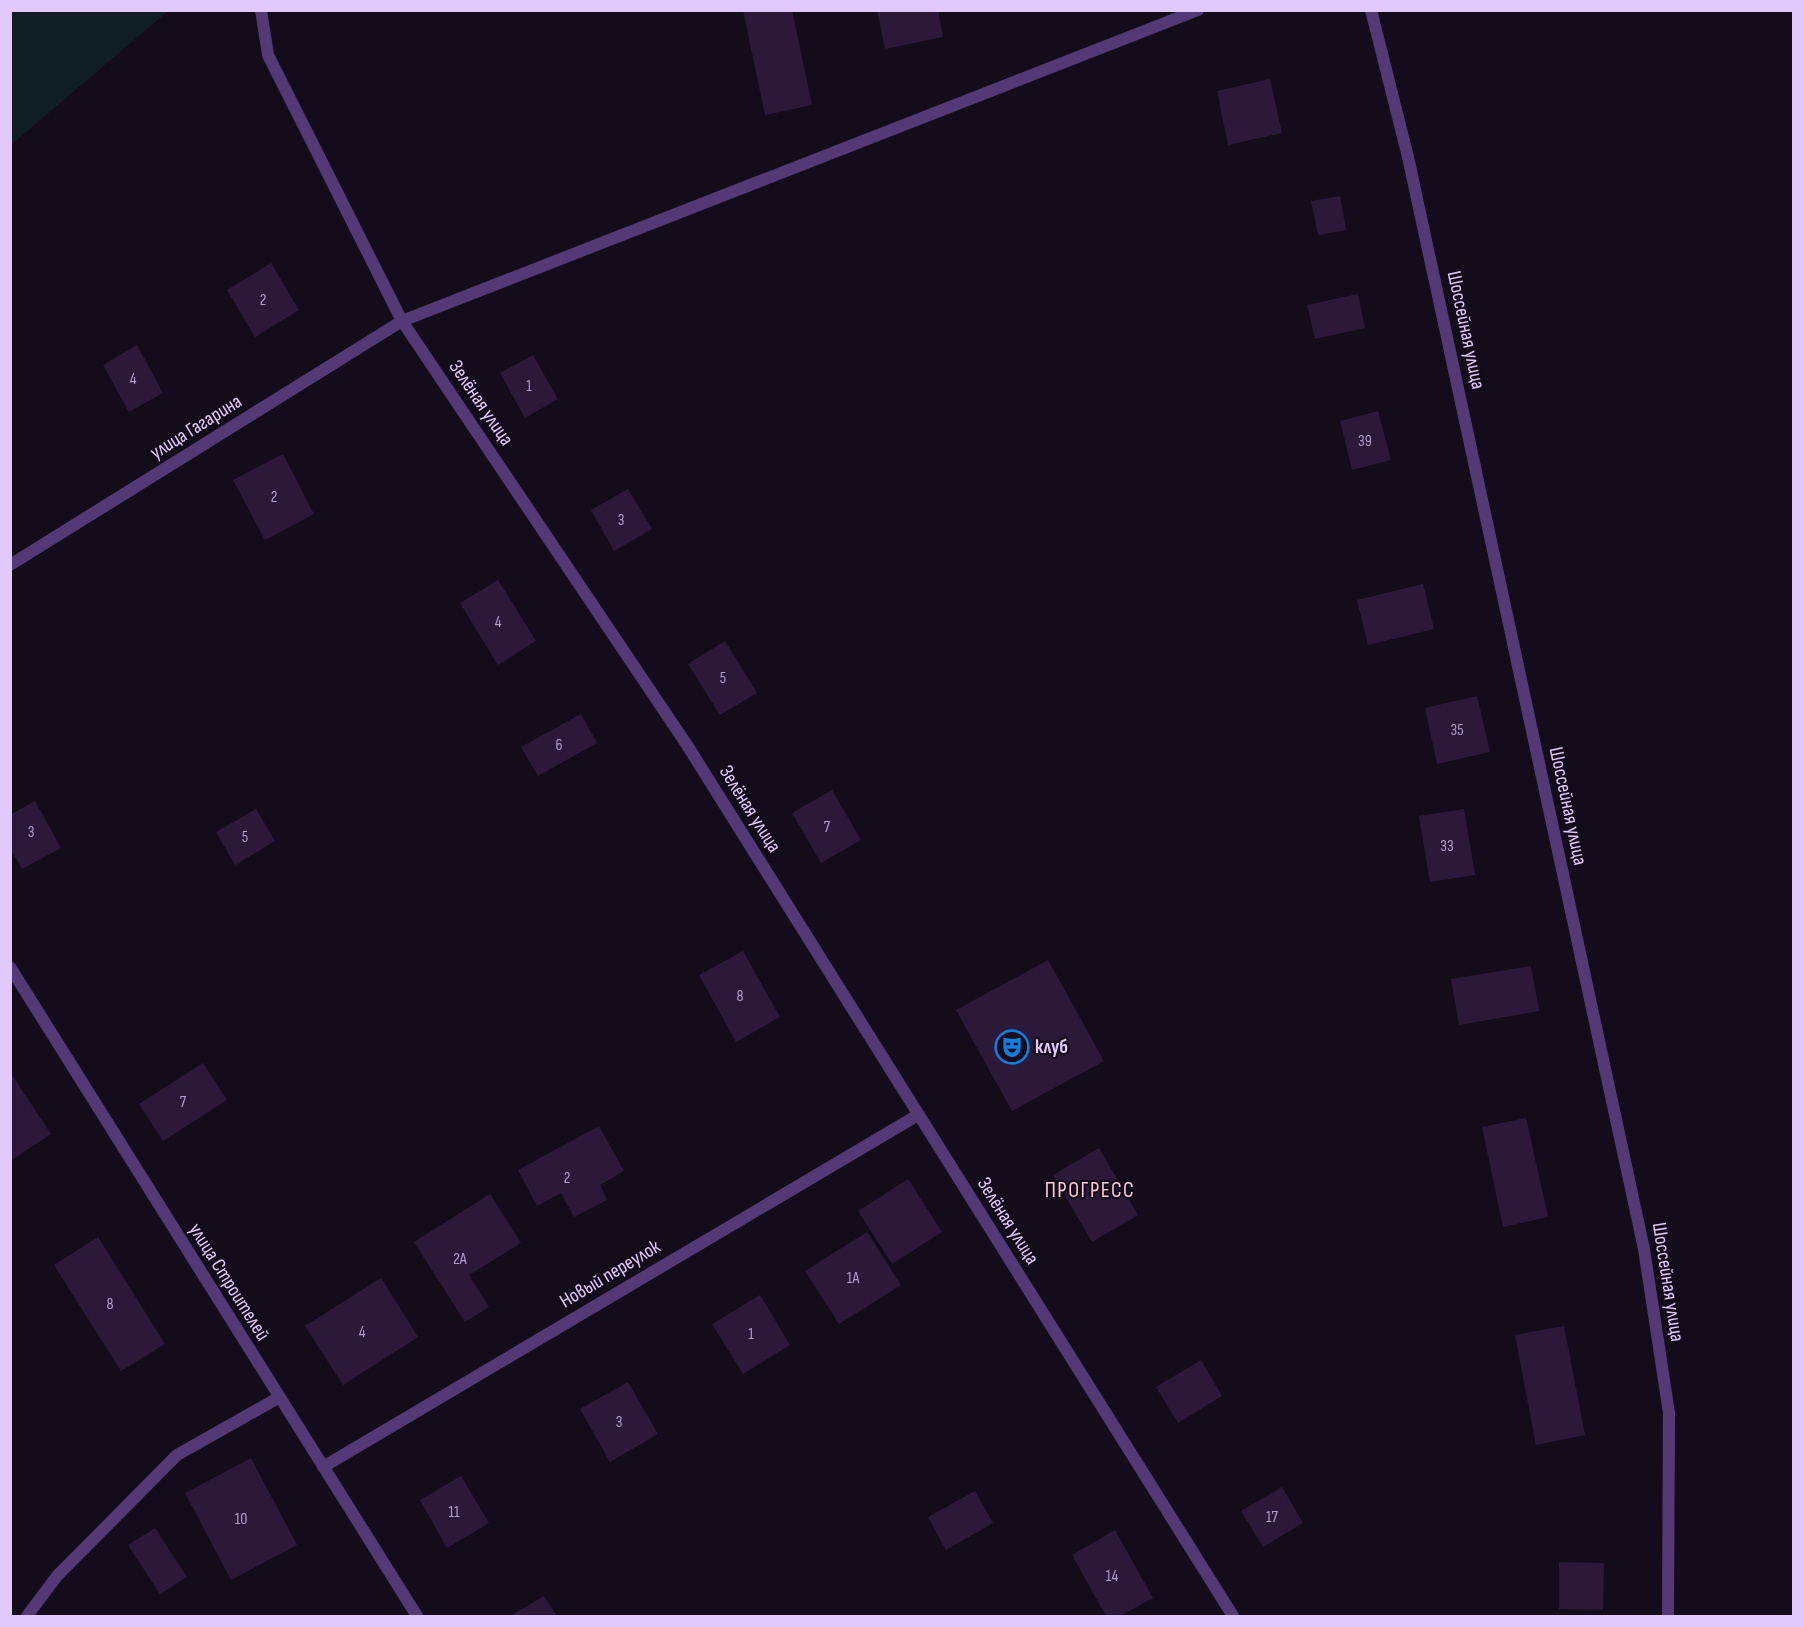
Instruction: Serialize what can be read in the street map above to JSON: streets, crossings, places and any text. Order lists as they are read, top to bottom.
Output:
{
  "streets": {
    "street": [
      "Шоссейная улица",
      "Зелёная улица",
      "улица Гагарина",
      "Новый переулок",
      "улица Строителей"
    ]
  },
  "crossings": [
    ["Зелёная улица", "улица Гагарина"],
    ["Зелёная улица", "Новый переулок"],
    ["Новый переулок", "улица Строителей"]
  ],
  "districts": ["ПРОГРЕСС"],
  "places": {
    "theatre": ["клуб"]
  },
  "house_numbers": [
    "2",
    "4",
    "1",
    "39",
    "2",
    "3",
    "4",
    "5",
    "35",
    "6",
    "7",
    "3",
    "5",
    "33",
    "8",
    "7",
    "2",
    "2А",
    "1А",
    "8",
    "4",
    "1",
    "3",
    "11",
    "17",
    "10",
    "14"
  ]
}
